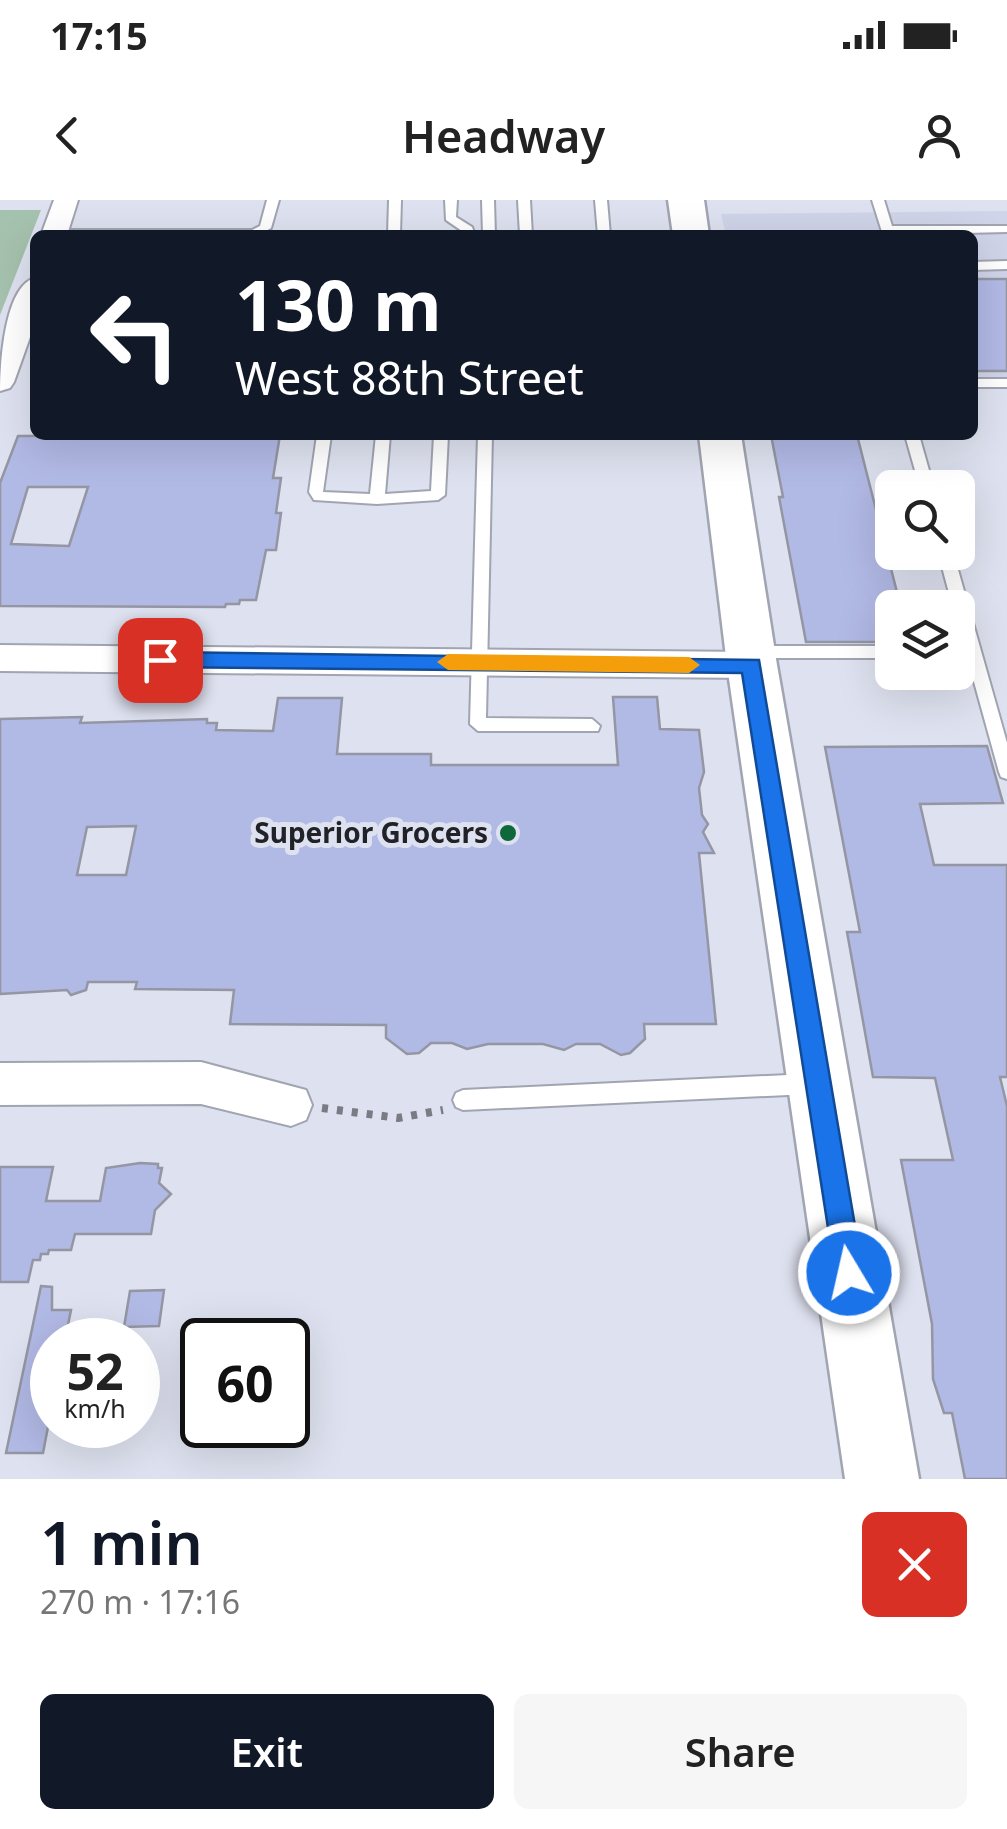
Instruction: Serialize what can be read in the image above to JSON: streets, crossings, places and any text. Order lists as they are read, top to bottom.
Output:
{
  "places": ["Superior Grocers"],
  "page": {
    "status": "17:15",
    "header": "Headway",
    "turn": ["130 m", "West 88th Street"],
    "speed": "52 km/h",
    "limit": "60",
    "heading": ["1 min", "270 m · 17:16"],
    "buttons": ["Exit", "Share"]
  }
}
